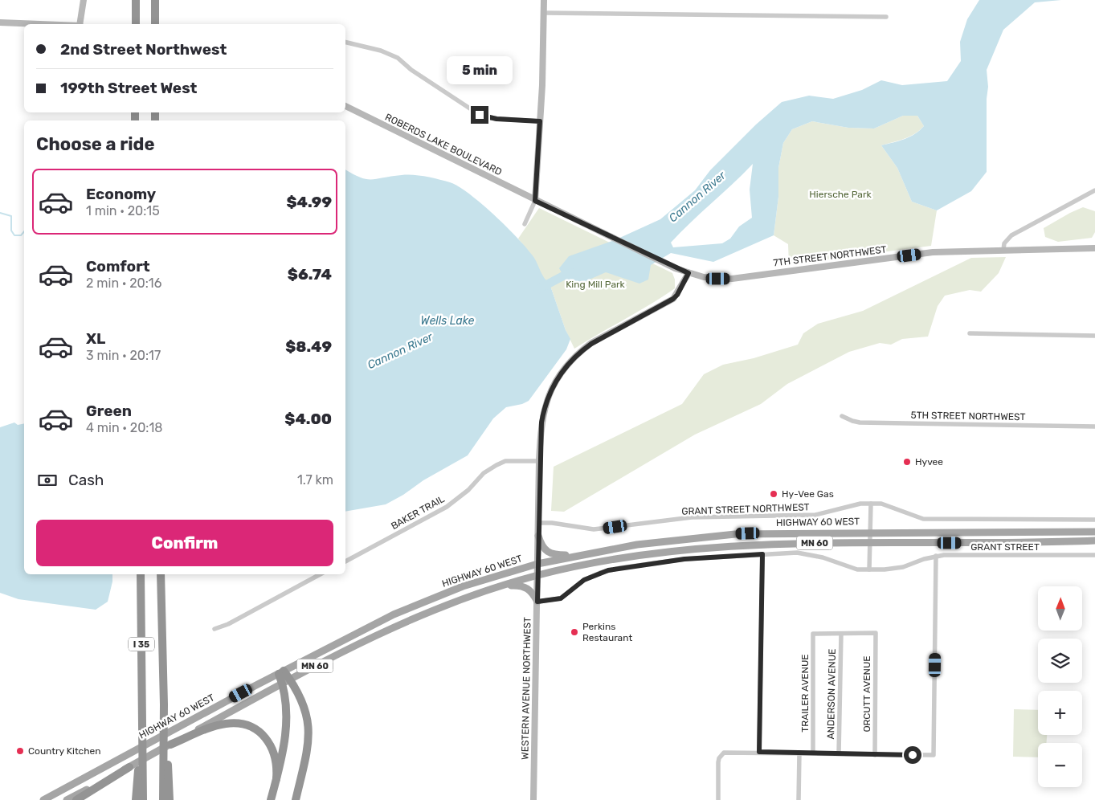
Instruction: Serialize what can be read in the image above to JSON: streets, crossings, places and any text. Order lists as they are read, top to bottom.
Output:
{
  "streets": {
    "highway": ["I 35"],
    "main road": ["HIGHWAY 60 WEST", "MN 60"],
    "street": [
      "ROBERDS LAKE BOULEVARD",
      "7TH STREET NORTHWEST",
      "5TH STREET NORTHWEST",
      "GRANT STREET NORTHWEST",
      "BAKER TRAIL",
      "GRANT STREET",
      "WESTERN AVENUE NORTHWEST",
      "TRAILER AVENUE",
      "ANDERSON AVENUE",
      "ORCUTT AVENUE"
    ]
  },
  "crossings": [
    ["ROBERDS LAKE BOULEVARD", "7TH STREET NORTHWEST"],
    ["7TH STREET NORTHWEST", "WESTERN AVENUE NORTHWEST"],
    ["GRANT STREET NORTHWEST", "WESTERN AVENUE NORTHWEST"],
    ["BAKER TRAIL", "WESTERN AVENUE NORTHWEST"],
    ["HIGHWAY 60 WEST", "WESTERN AVENUE NORTHWEST"],
    ["GRANT STREET", "WESTERN AVENUE NORTHWEST"],
    ["TRAILER AVENUE", "ANDERSON AVENUE"],
    ["TRAILER AVENUE", "ORCUTT AVENUE"],
    ["ANDERSON AVENUE", "ORCUTT AVENUE"]
  ],
  "water": ["Cannon River", "Wells Lake"],
  "parks": ["Hiersche Park", "King Mill Park"],
  "places": [
    "Hyvee",
    "Hy-Vee Gas",
    "Perkins Restaurant",
    "Country Kitchen"
  ],
  "north": "top",
  "page": {
    "banner": ["2nd Street Northwest", "199th Street West"],
    "bubble": "5 min",
    "heading": "Choose a ride",
    "list": [
      {
        "name": "Economy",
        "note": "1 min · 20:15",
        "value": "$4.99"
      },
      {
        "name": "Comfort",
        "note": "2 min · 20:16",
        "value": "$6.74"
      },
      {
        "name": "XL",
        "note": "3 min · 20:17",
        "value": "$8.49"
      },
      {
        "name": "Green",
        "note": "4 min · 20:18",
        "value": "$4.00"
      }
    ],
    "pay": ["Cash", "1.7 km"],
    "buttons": "Confirm",
    "map_buttons": ["+", "−"]
  }
}
